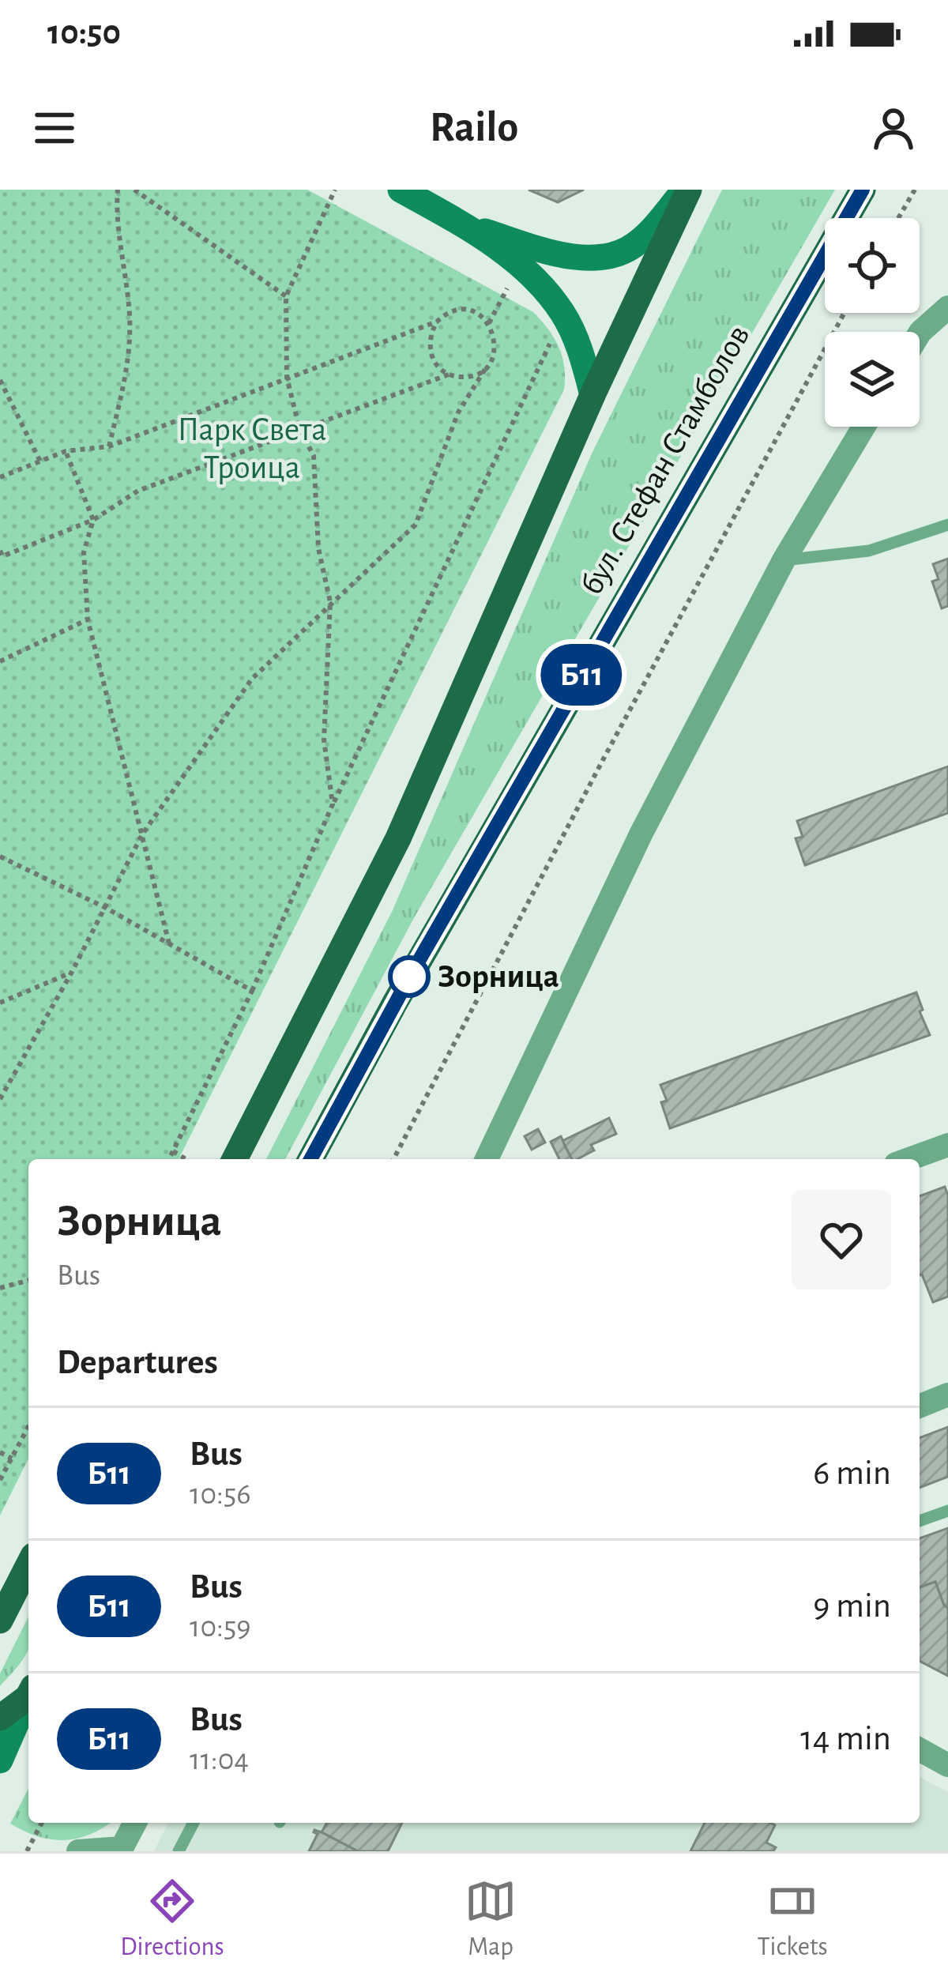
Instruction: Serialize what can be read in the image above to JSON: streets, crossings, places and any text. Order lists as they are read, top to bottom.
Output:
{
  "streets": {
    "main road": ["бул. Стефан Стамболов"]
  },
  "parks": ["Парк Света Троица"],
  "places": ["Зорница"],
  "lines": ["bus line Б11"],
  "page": {
    "status": "10:50",
    "header": "Railo",
    "on_map": "Б11",
    "heading": [
      ["Зорница", "Bus"],
      "Departures"
    ],
    "list": [
      {
        "mark": "Б11",
        "name": "Bus",
        "note": "10:56",
        "value": "6 min"
      },
      {
        "mark": "Б11",
        "name": "Bus",
        "note": "10:59",
        "value": "9 min"
      },
      {
        "mark": "Б11",
        "name": "Bus",
        "note": "11:04",
        "value": "14 min"
      }
    ],
    "tabs": ["Directions", "Map", "Tickets"]
  }
}
